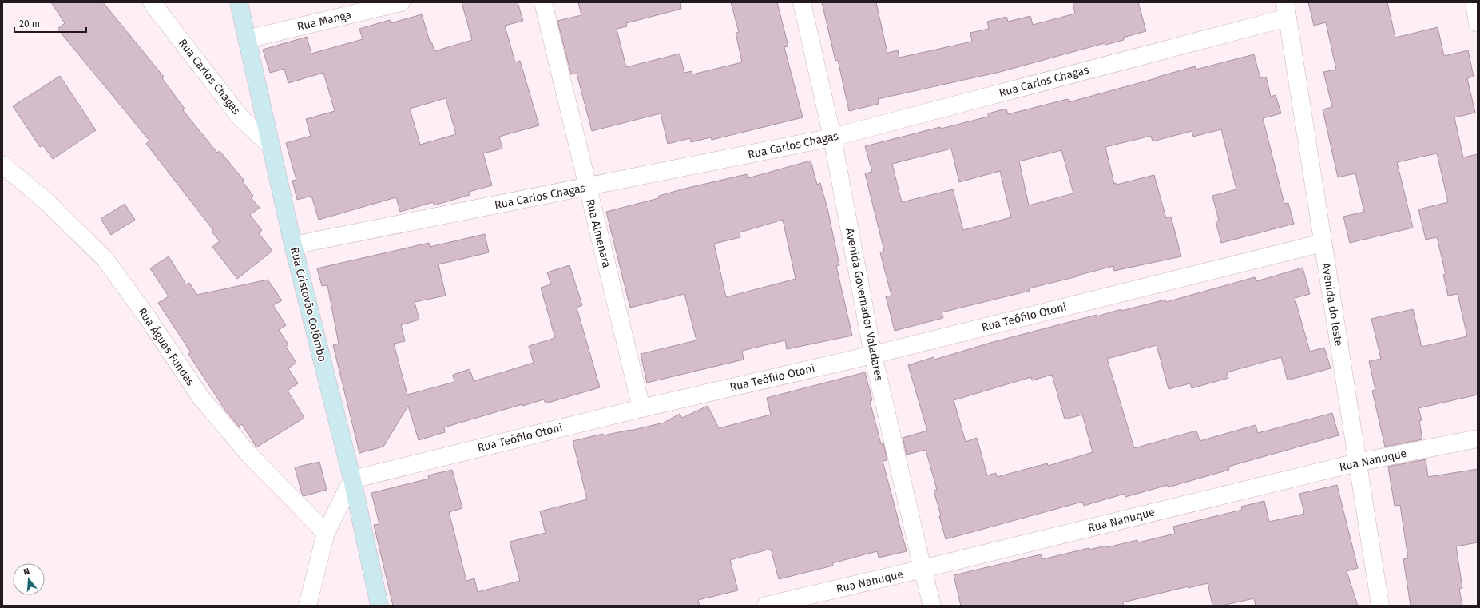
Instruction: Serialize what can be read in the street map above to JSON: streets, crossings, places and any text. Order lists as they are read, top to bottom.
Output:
{
  "streets": {
    "street": [
      "Rua Manga",
      "Rua Carlos Chagas",
      "Rua Almenara",
      "Rua Cristovão Colômbo",
      "Avenida Governador Valadares",
      "Avenida do leste",
      "Rua Teófilo Otoni",
      "Rua Águas Fundas",
      "Rua Nanuque"
    ]
  },
  "crossings": [
    ["Rua Manga", "Rua Cristovão Colômbo"],
    ["Rua Carlos Chagas", "Rua Almenara"],
    ["Rua Carlos Chagas", "Rua Cristovão Colômbo"],
    ["Rua Carlos Chagas", "Avenida Governador Valadares"],
    ["Rua Carlos Chagas", "Avenida do leste"],
    ["Rua Almenara", "Rua Teófilo Otoni"],
    ["Rua Cristovão Colômbo", "Rua Teófilo Otoni"],
    ["Avenida Governador Valadares", "Rua Teófilo Otoni"],
    ["Avenida Governador Valadares", "Rua Nanuque"],
    ["Avenida do leste", "Rua Teófilo Otoni"],
    ["Avenida do leste", "Rua Nanuque"]
  ],
  "scale_bar": "20 m",
  "north": "top"
}
